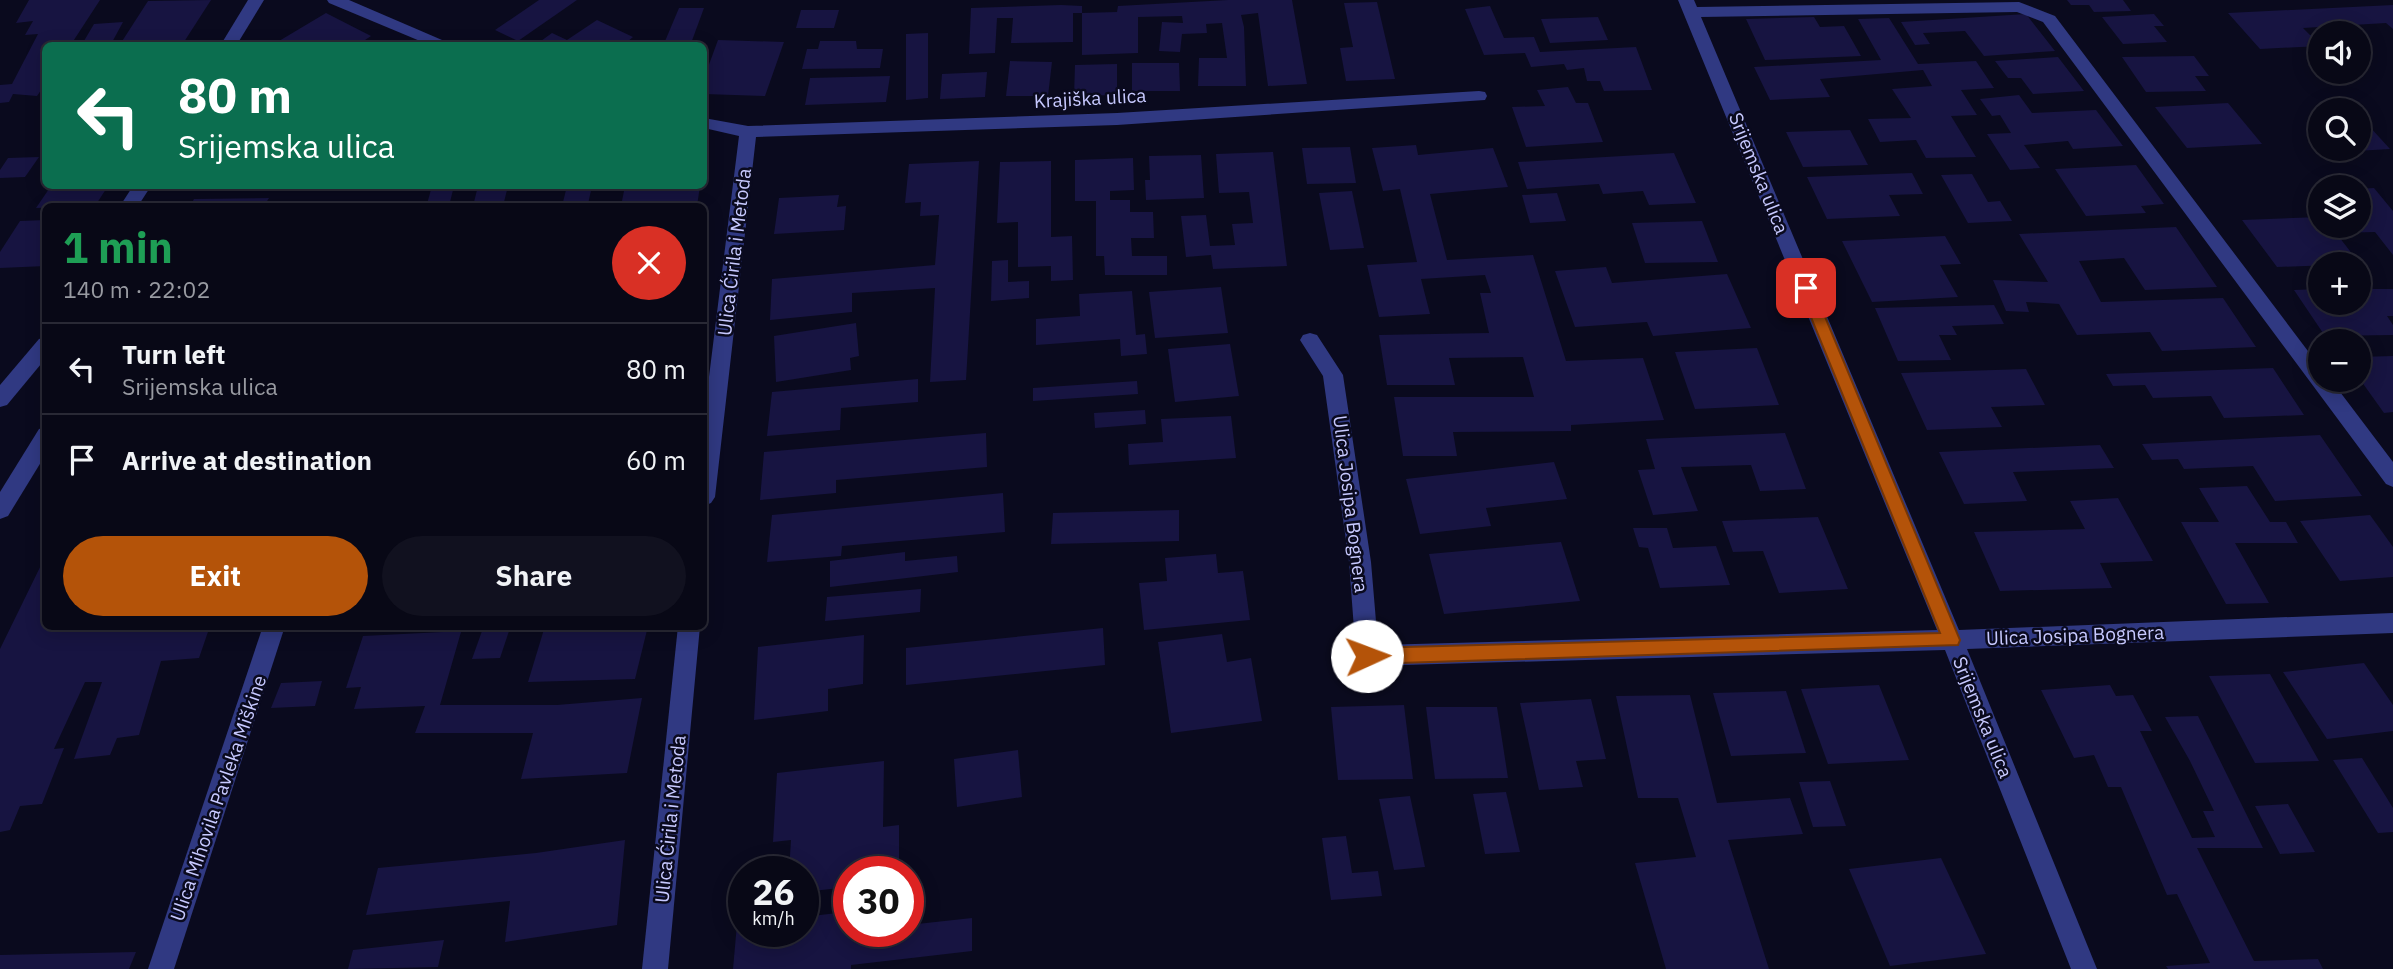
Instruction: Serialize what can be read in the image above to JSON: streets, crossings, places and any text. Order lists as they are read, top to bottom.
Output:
{
  "streets": {
    "street": [
      "Krajiška ulica",
      "Srijemska ulica",
      "Ulica Ćirila i Metoda",
      "Ulica Josipa Bognera",
      "Ulica Mihovila Pavleka Miškine"
    ]
  },
  "crossings": [
    ["Krajiška ulica", "Ulica Ćirila i Metoda"],
    ["Srijemska ulica", "Ulica Josipa Bognera"]
  ],
  "page": {
    "map_buttons": ["+", "−"],
    "turn": ["80 m", "Srijemska ulica"],
    "heading": ["1 min", "140 m · 22:02"],
    "list": [
      {
        "name": "Turn left",
        "note": "Srijemska ulica",
        "value": "80 m"
      },
      {
        "name": "Arrive at destination",
        "value": "60 m"
      }
    ],
    "buttons": ["Exit", "Share"],
    "speed": "26 km/h",
    "limit": "30"
  }
}
